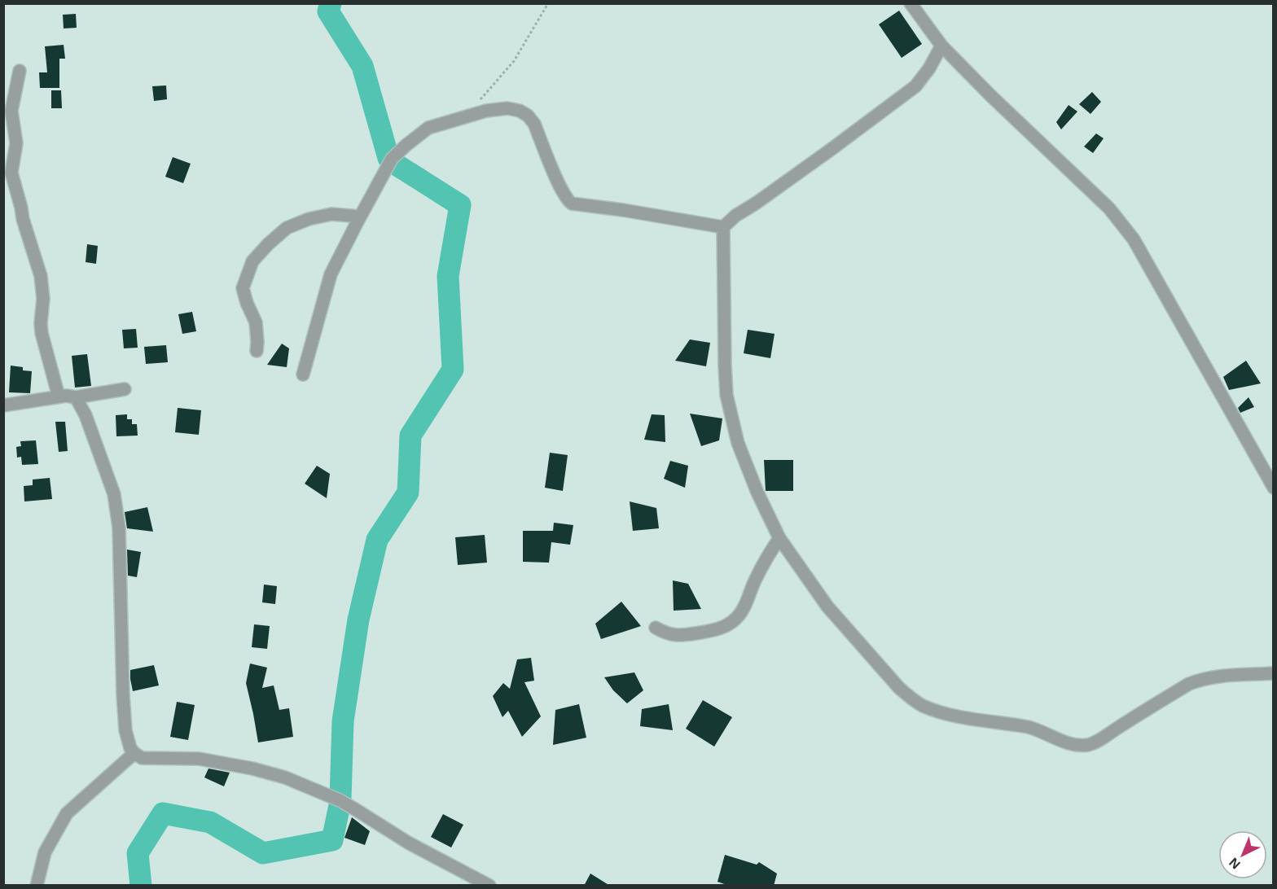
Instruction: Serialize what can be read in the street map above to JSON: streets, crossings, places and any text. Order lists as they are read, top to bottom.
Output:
{
  "north": "bottom left"
}
